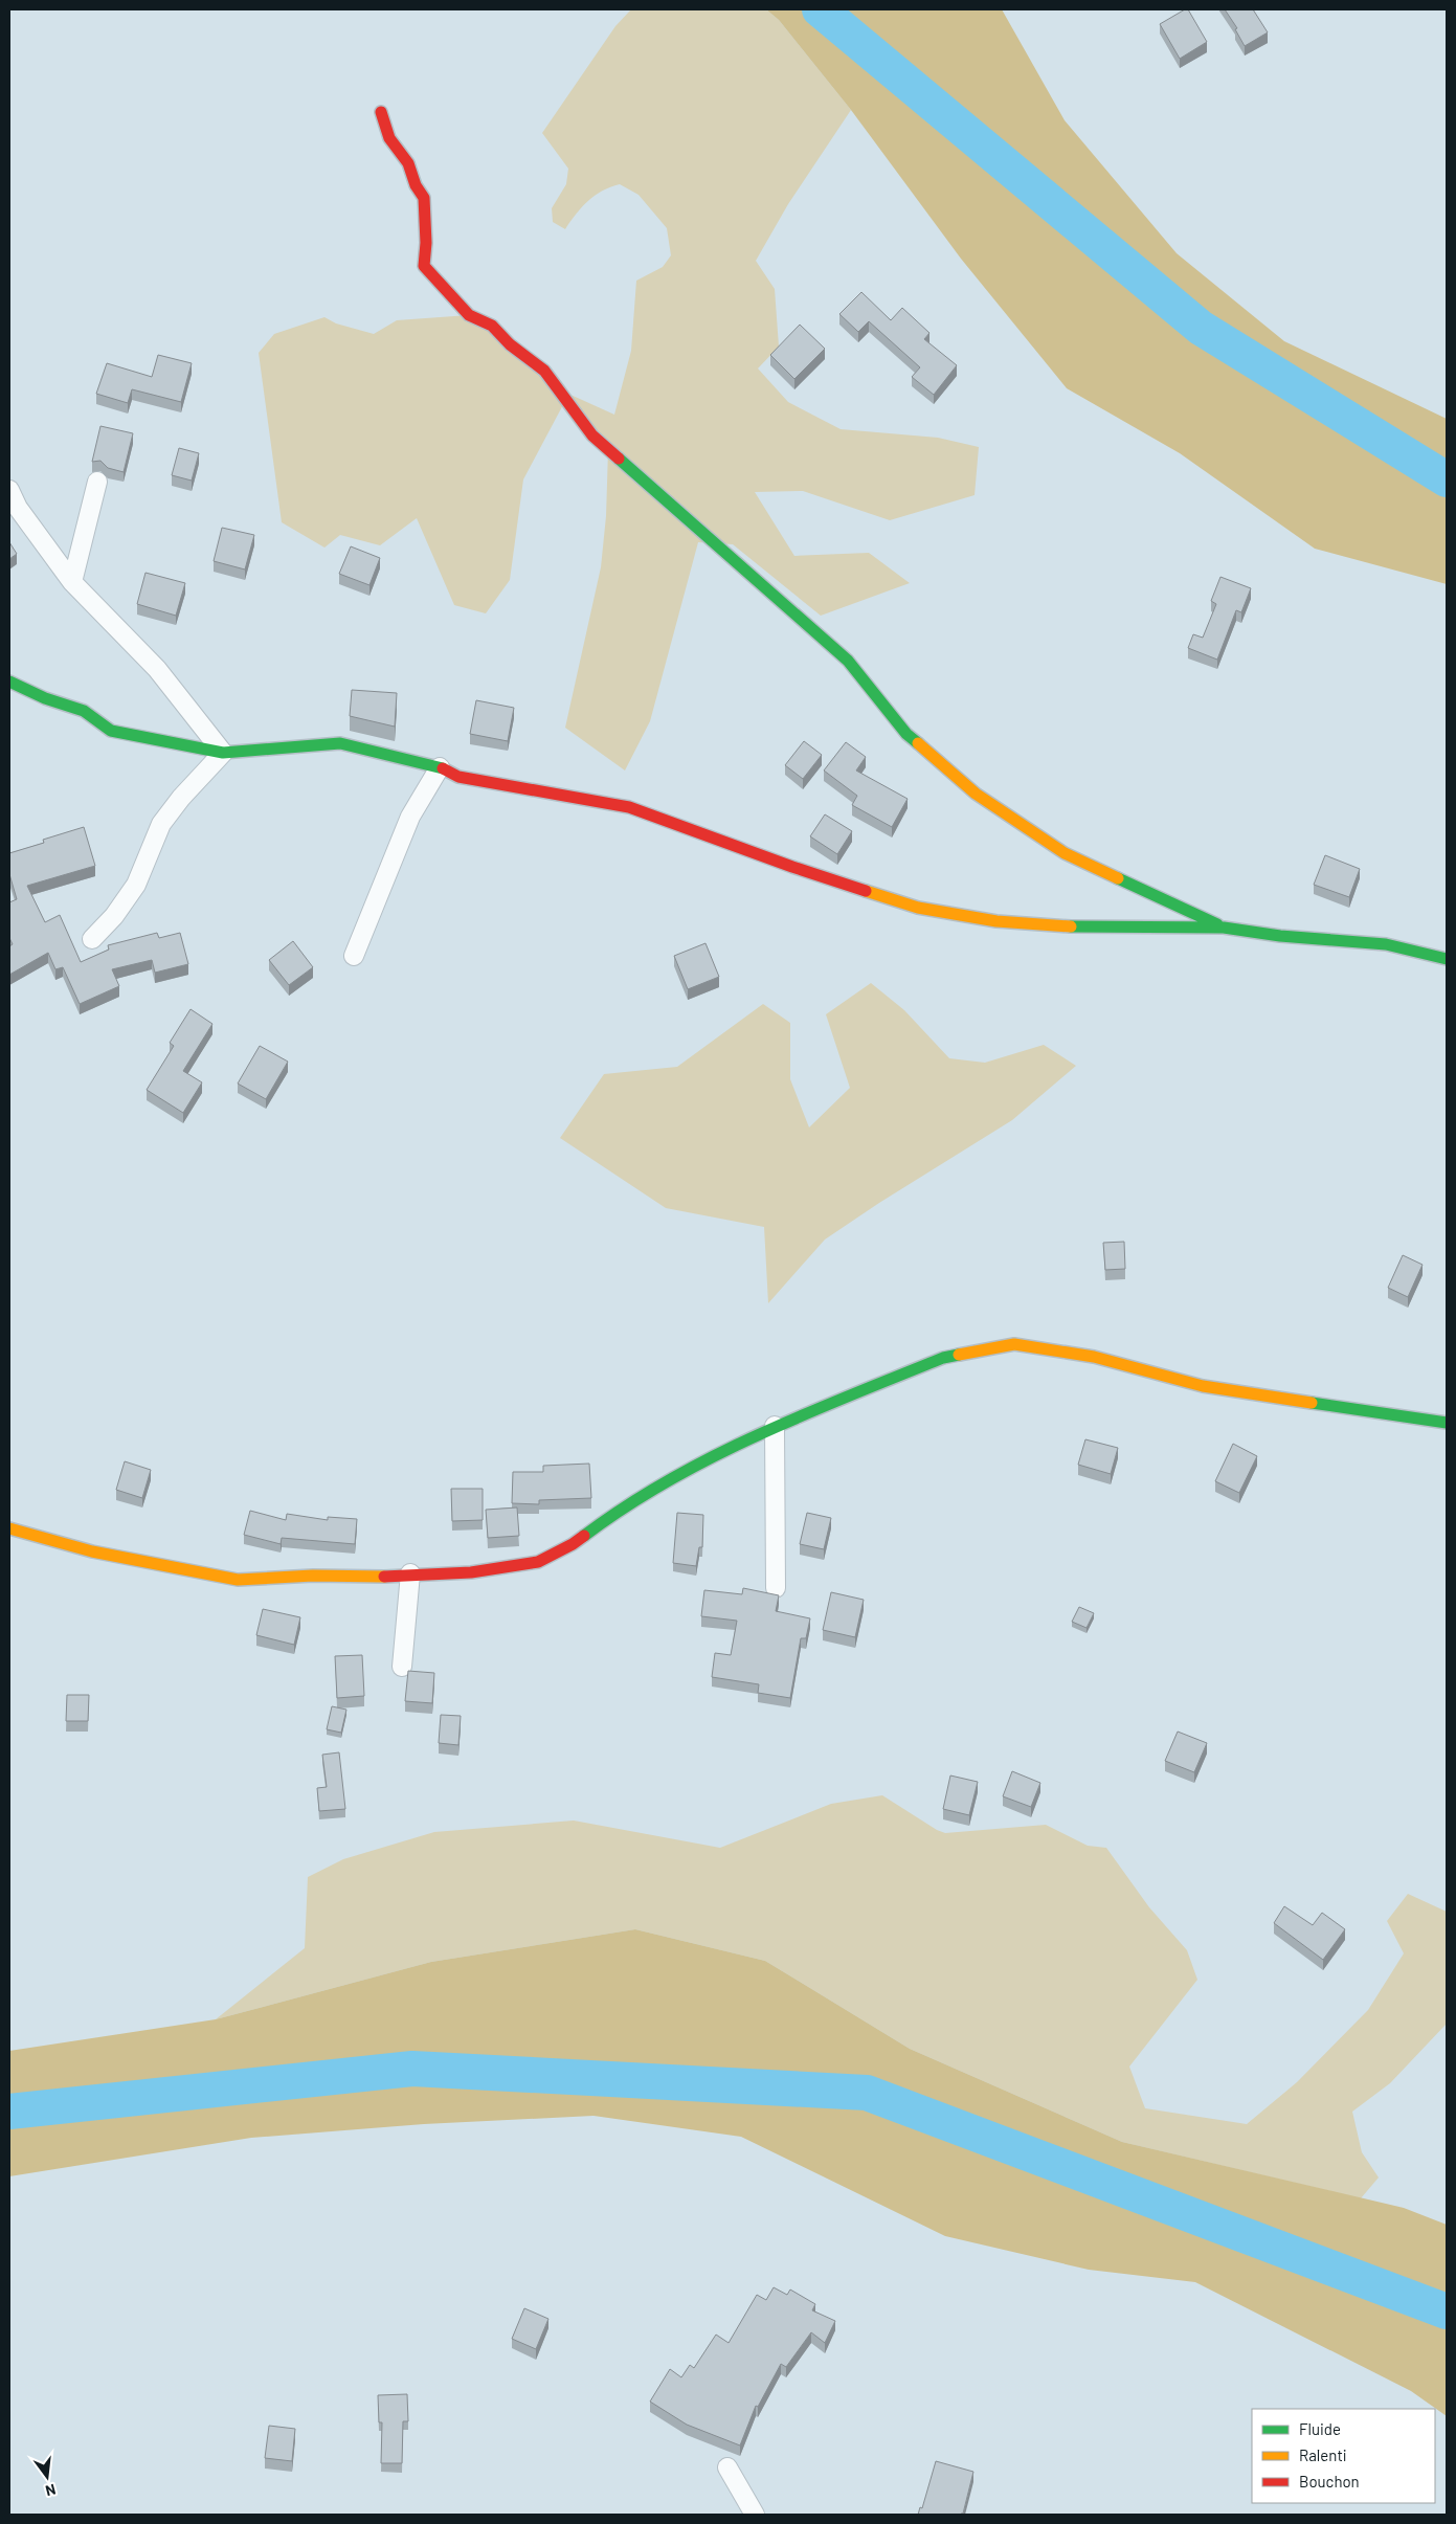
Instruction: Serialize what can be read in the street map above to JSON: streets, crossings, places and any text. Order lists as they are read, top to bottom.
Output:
{
  "legend": ["Fluide", "Ralenti", "Bouchon"],
  "north": "bottom"
}
